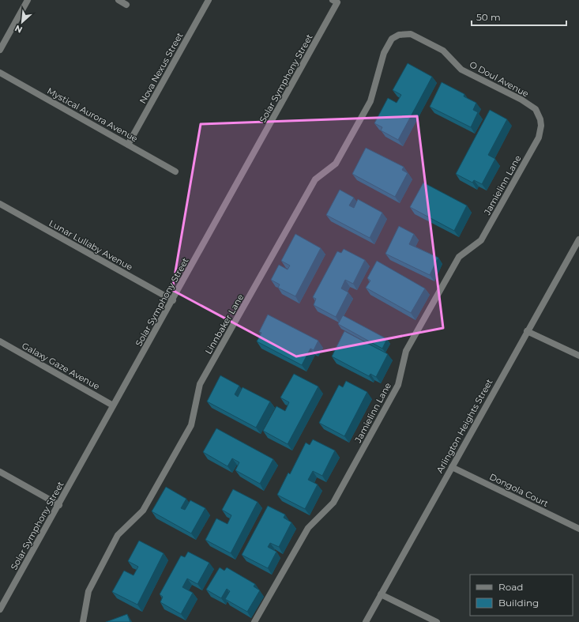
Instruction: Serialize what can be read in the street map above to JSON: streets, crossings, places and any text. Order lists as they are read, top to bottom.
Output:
{
  "streets": {
    "street": [
      "Nova Nexus Street",
      "Solar Symphony Street",
      "O Doul Avenue",
      "Mystical Aurora Avenue",
      "Jamielinn Lane",
      "Lunar Lullaby Avenue",
      "Linnbaker Lane",
      "Galaxy Gaze Avenue",
      "Arlington Heights Street",
      "Dongola Court"
    ]
  },
  "crossings": [
    ["Nova Nexus Street", "Mystical Aurora Avenue"],
    ["Solar Symphony Street", "Lunar Lullaby Avenue"],
    ["Solar Symphony Street", "Galaxy Gaze Avenue"],
    ["O Doul Avenue", "Jamielinn Lane"],
    ["O Doul Avenue", "Linnbaker Lane"],
    ["Arlington Heights Street", "Dongola Court"]
  ],
  "legend": ["Road", "Building"],
  "scale_bar": "50 m",
  "north": "bottom left"
}
